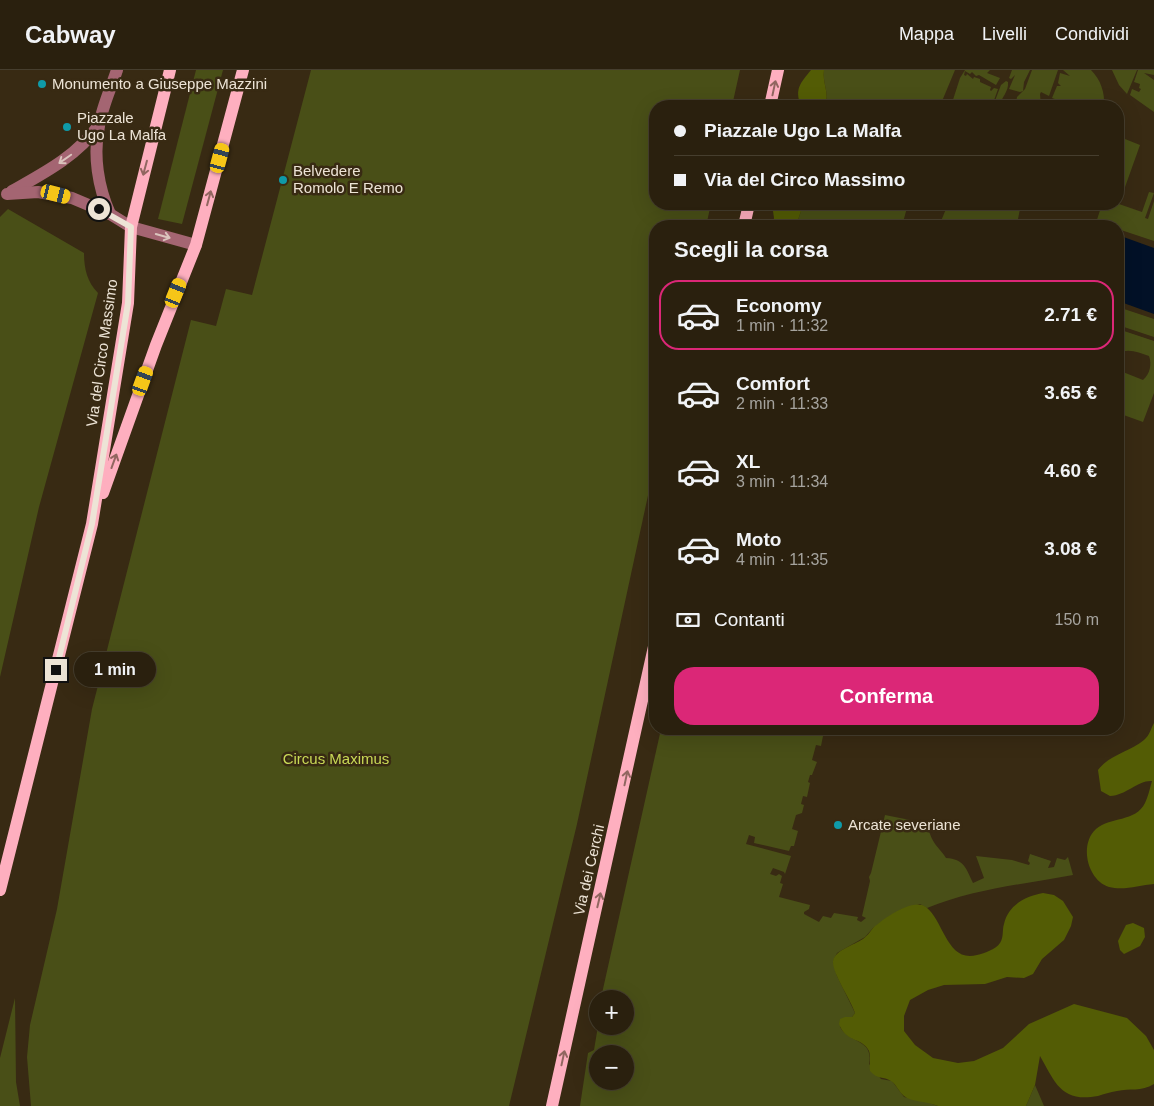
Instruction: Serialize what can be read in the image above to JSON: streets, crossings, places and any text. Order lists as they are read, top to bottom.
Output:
{
  "streets": {
    "main road": ["Via del Circo Massimo", "Via dei Cerchi"]
  },
  "one_way": ["Via dei Cerchi"],
  "parks": ["Circus Maximus"],
  "places": [
    "Monumento a Giuseppe Mazzini",
    "Piazzale Ugo La Malfa",
    "Belvedere Romolo E Remo",
    "Arcate severiane"
  ],
  "page": {
    "header": "Cabway",
    "nav": ["Mappa", "Livelli", "Condividi"],
    "banner": ["Piazzale Ugo La Malfa", "Via del Circo Massimo"],
    "heading": "Scegli la corsa",
    "list": [
      {
        "name": "Economy",
        "note": "1 min · 11:32",
        "value": "2.71 €"
      },
      {
        "name": "Comfort",
        "note": "2 min · 11:33",
        "value": "3.65 €"
      },
      {
        "name": "XL",
        "note": "3 min · 11:34",
        "value": "4.60 €"
      },
      {
        "name": "Moto",
        "note": "4 min · 11:35",
        "value": "3.08 €"
      }
    ],
    "pay": ["Contanti", "150 m"],
    "bubble": "1 min",
    "buttons": "Conferma",
    "map_buttons": ["+", "−"]
  }
}
